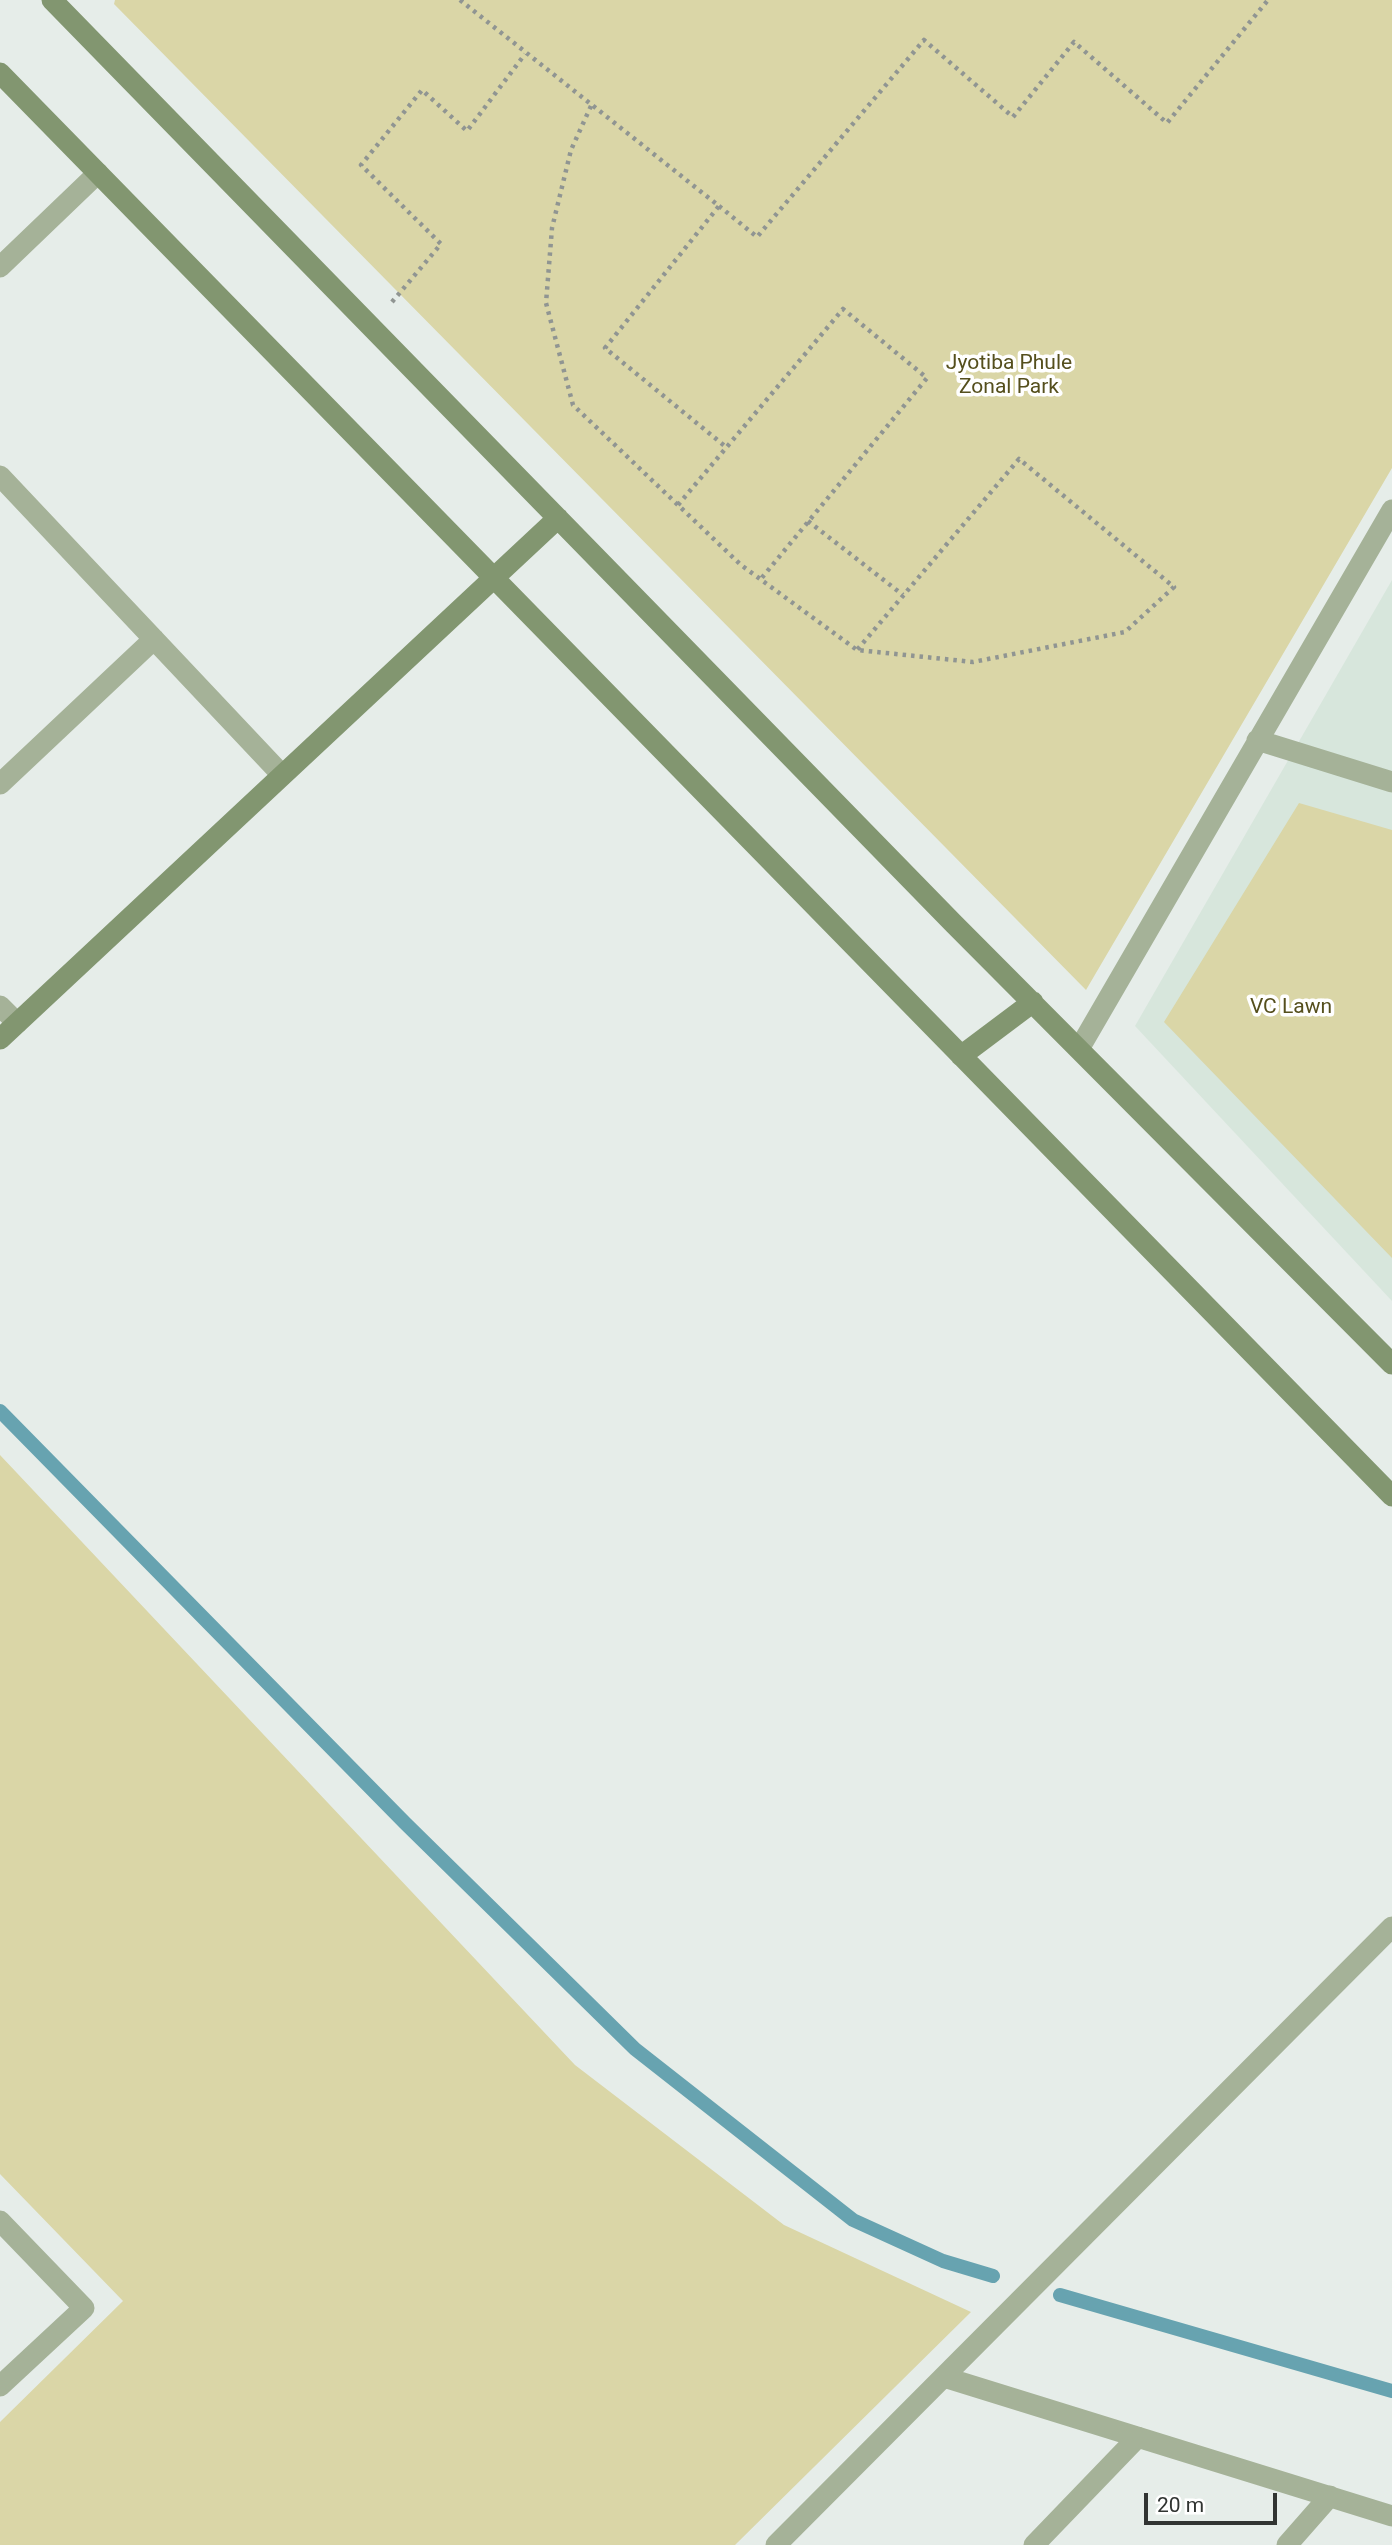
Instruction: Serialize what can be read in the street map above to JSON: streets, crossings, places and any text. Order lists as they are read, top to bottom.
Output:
{
  "parks": ["Jyotiba Phule Zonal Park", "VC Lawn"],
  "scale_bar": "20 m"
}
